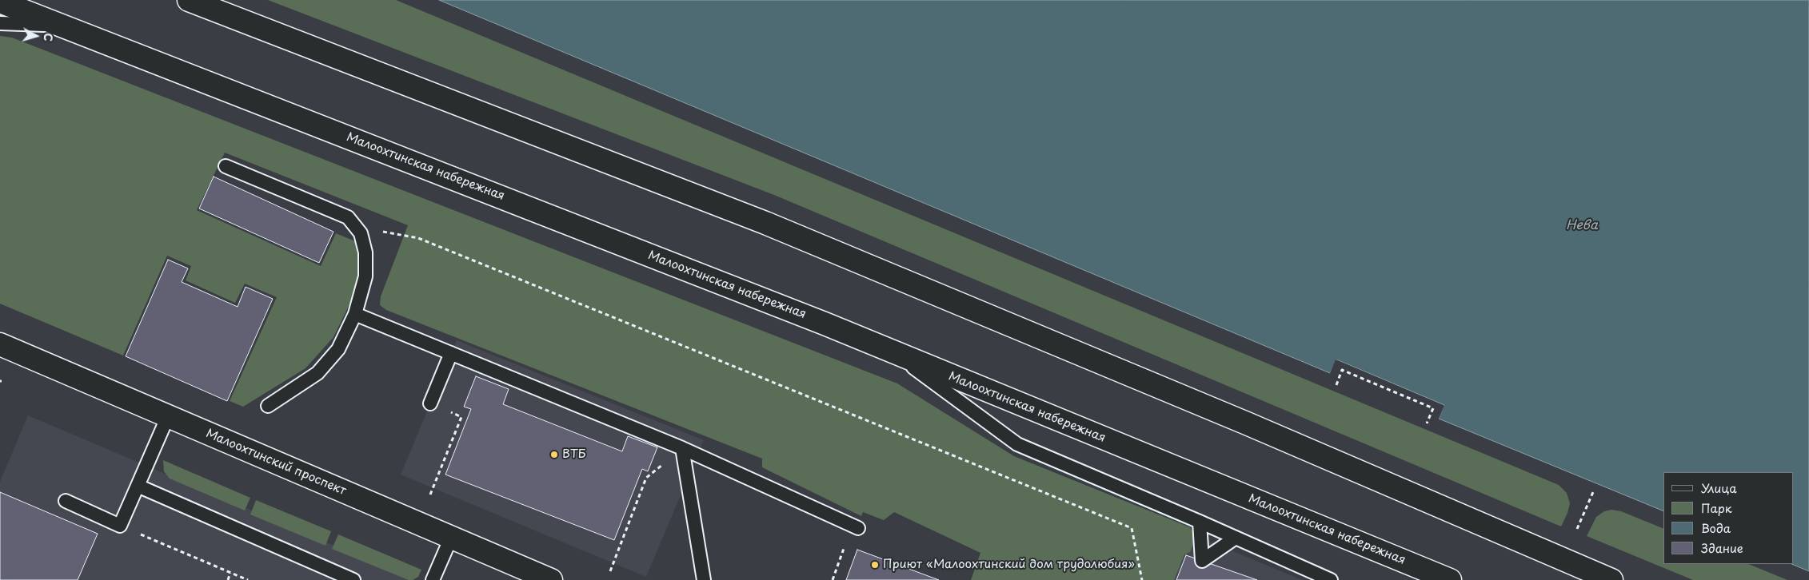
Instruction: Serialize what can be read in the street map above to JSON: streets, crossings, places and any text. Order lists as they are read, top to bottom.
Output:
{
  "streets": {
    "main road": ["Малоохтинская набережная", "Малоохтинский проспект"]
  },
  "water": ["Нева"],
  "places": ["ВТБ", "Приют «Малоохтинский дом трудолюбия»"],
  "legend": [
    "Улица",
    "Парк",
    "Вода",
    "Здание"
  ],
  "north": "right"
}
